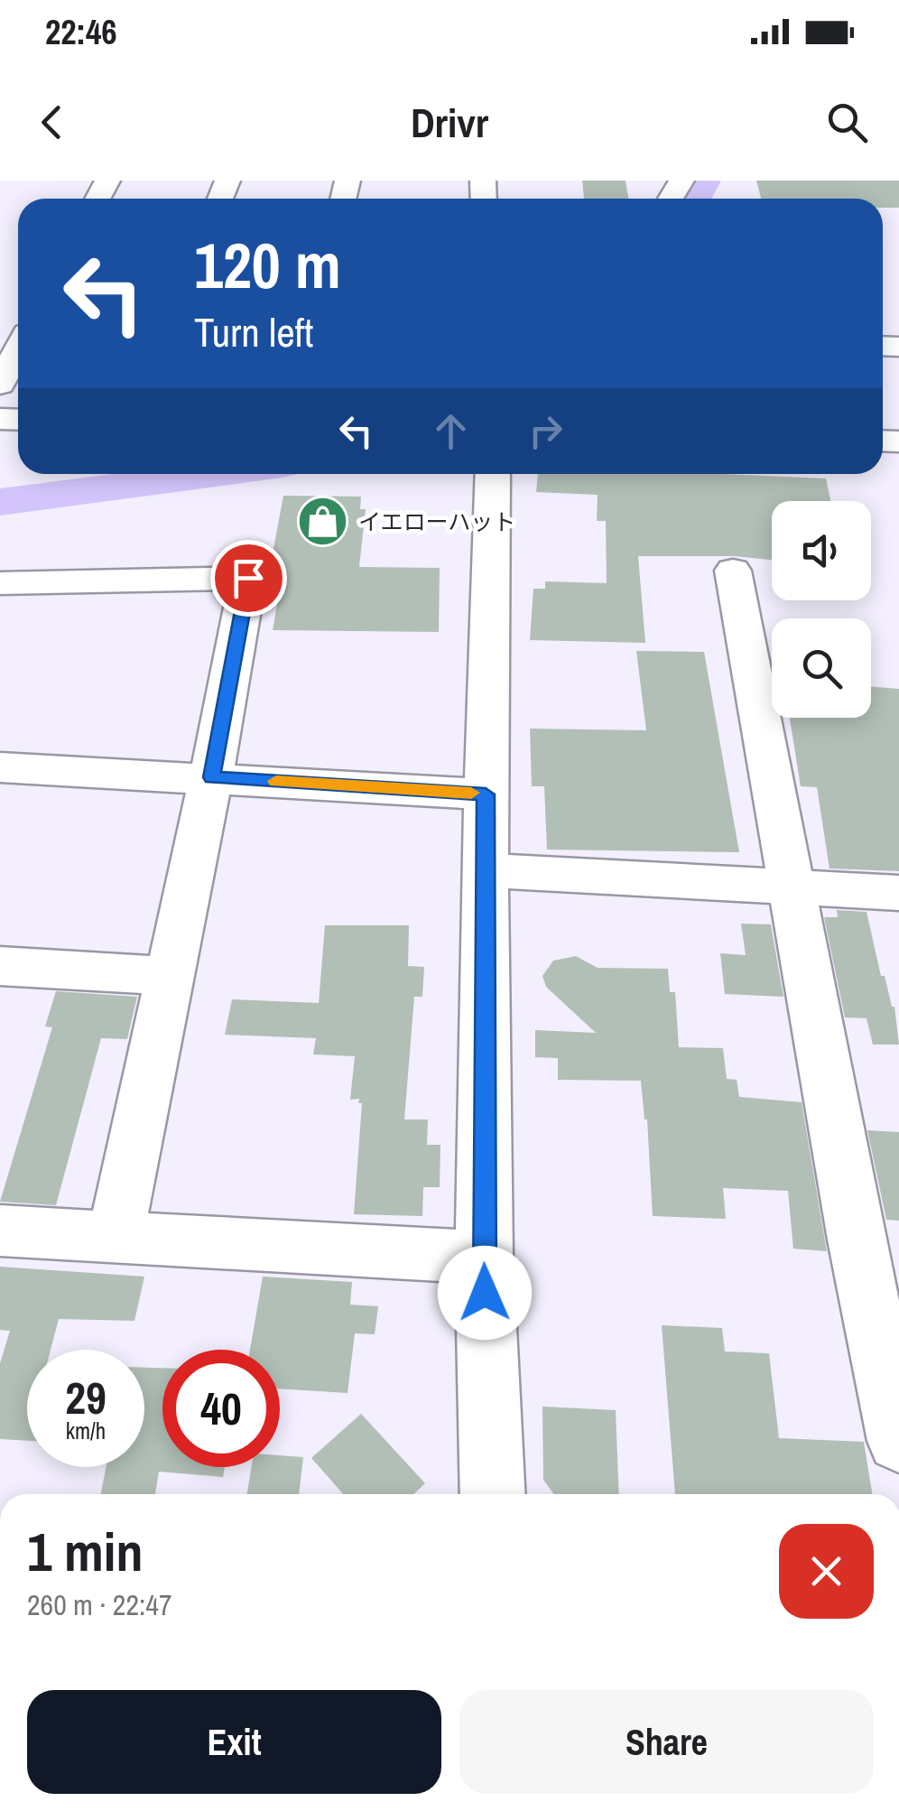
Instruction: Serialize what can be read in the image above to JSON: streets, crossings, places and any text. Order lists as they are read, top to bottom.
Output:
{
  "places": {
    "shop": ["イエローハット"]
  },
  "page": {
    "status": "22:46",
    "header": "Drivr",
    "turn": ["120 m", "Turn left"],
    "speed": "29 km/h",
    "limit": "40",
    "heading": ["1 min", "260 m · 22:47"],
    "buttons": ["Exit", "Share"]
  }
}
